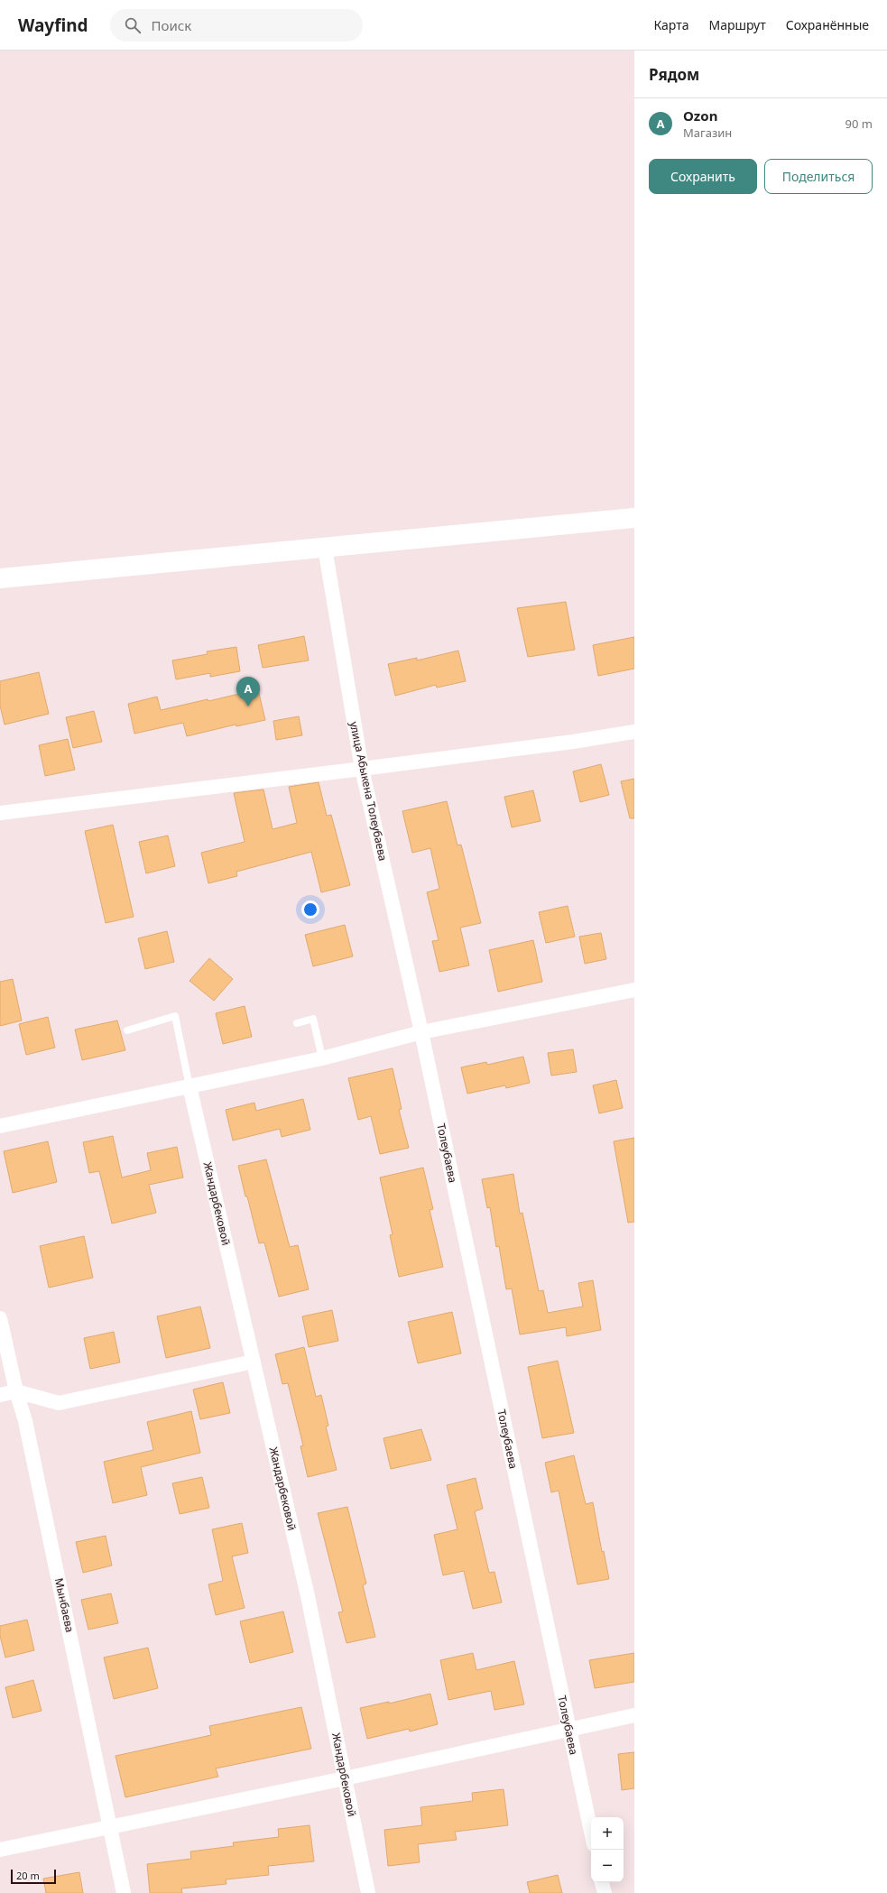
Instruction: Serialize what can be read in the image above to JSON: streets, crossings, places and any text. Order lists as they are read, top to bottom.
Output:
{
  "streets": {
    "street": [
      "улица Абыкена Толеубаева",
      "Толеубаева",
      "Жандарбековой",
      "Мынбаева"
    ]
  },
  "crossings": [
    ["улица Абыкена Толеубаева", "Толеубаева"]
  ],
  "scale_bar": "20 m",
  "page": {
    "header": "Wayfind",
    "search": "Поиск",
    "nav": ["Карта", "Маршрут", "Сохранённые"],
    "heading": "Рядом",
    "list": [
      {
        "mark": "A",
        "name": "Ozon",
        "note": "Магазин",
        "value": "90 m"
      }
    ],
    "buttons": ["Сохранить", "Поделиться"],
    "pins": "A",
    "map_buttons": ["+", "−"],
    "scale": "20 m"
  }
}
